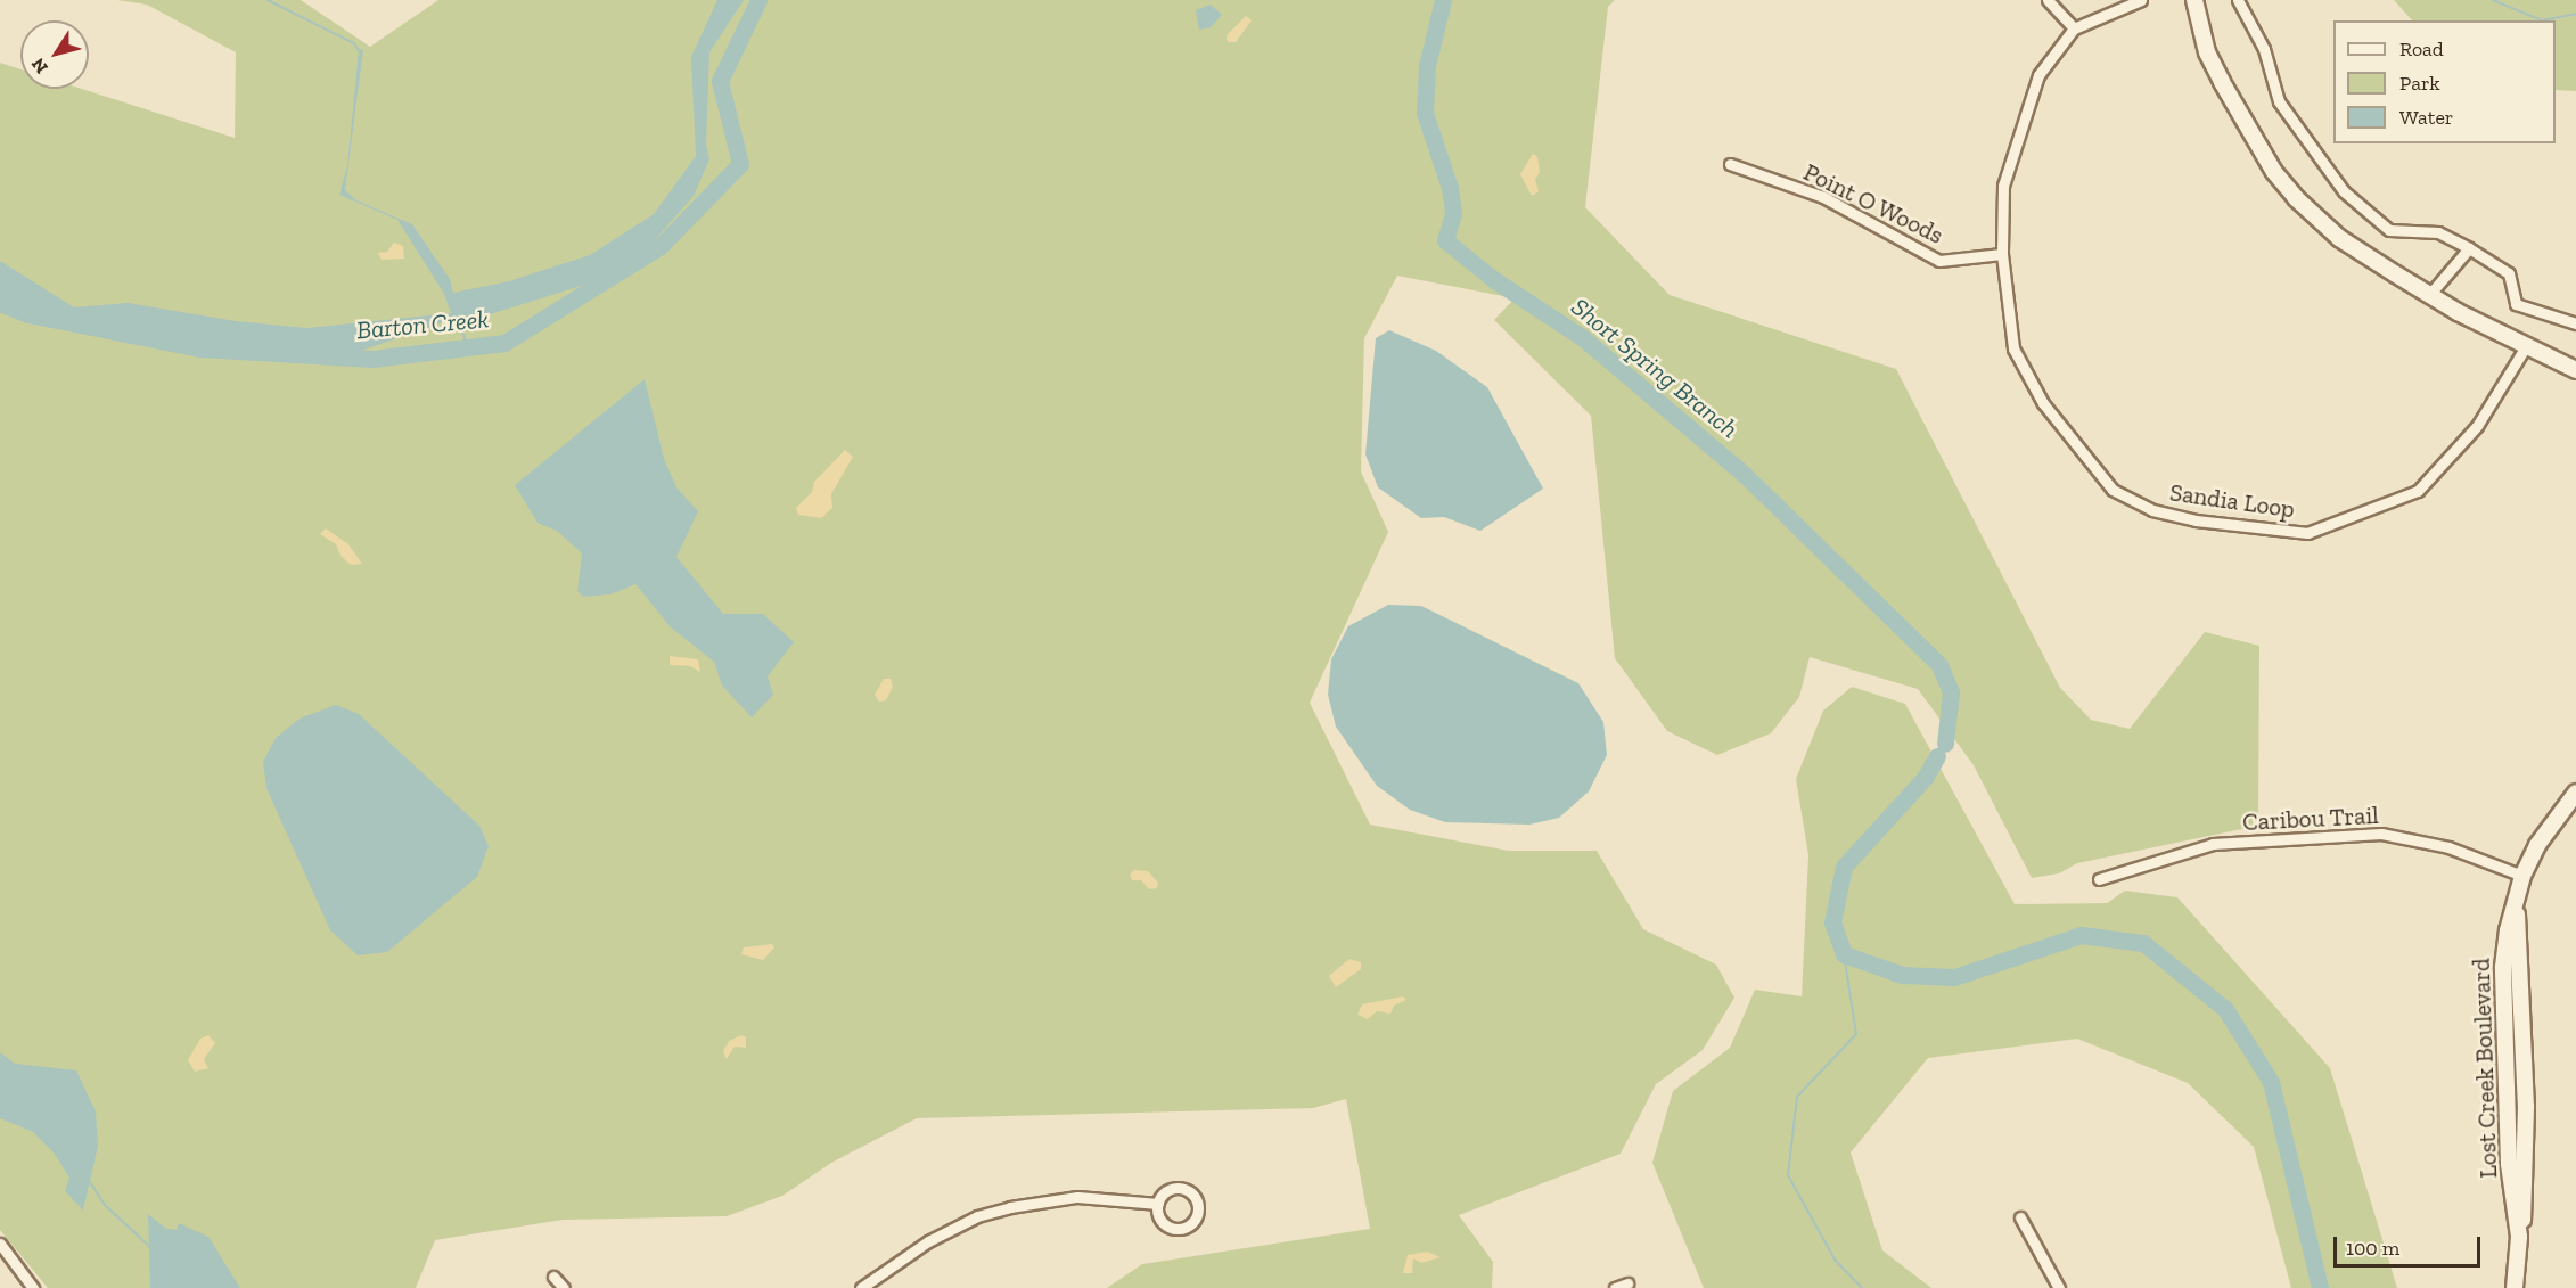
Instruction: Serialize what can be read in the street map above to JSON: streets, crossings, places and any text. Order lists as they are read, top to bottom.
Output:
{
  "streets": {
    "street": [
      "Point O Woods",
      "Sandia Loop",
      "Caribou Trail",
      "Lost Creek Boulevard"
    ]
  },
  "crossings": [
    ["Point O Woods", "Sandia Loop"],
    ["Caribou Trail", "Lost Creek Boulevard"]
  ],
  "water": ["Barton Creek", "Short Spring Branch"],
  "legend": ["Road", "Park", "Water"],
  "scale_bar": "100 m",
  "north": "bottom left"
}
